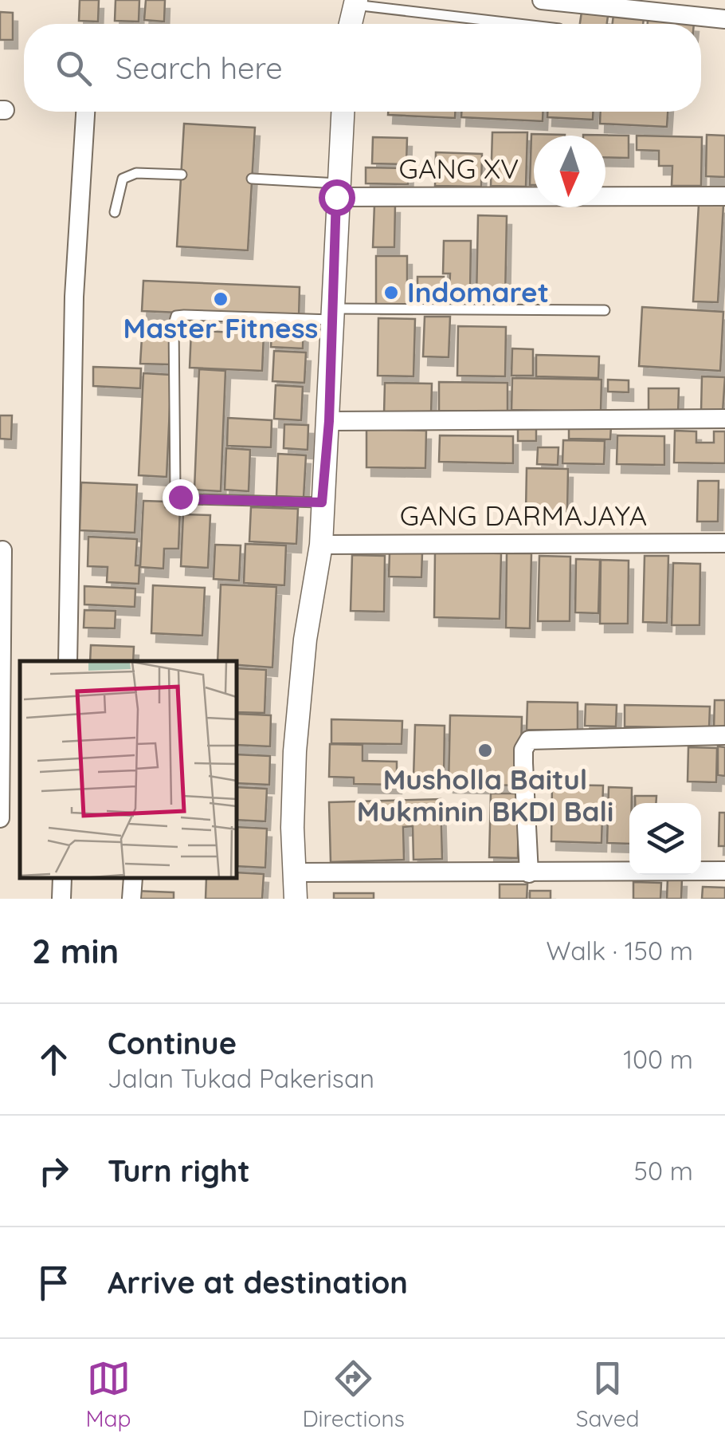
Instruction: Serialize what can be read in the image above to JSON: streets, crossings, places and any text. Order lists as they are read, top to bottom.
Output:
{
  "streets": {
    "street": ["GANG XV", "GANG DARMAJAYA"]
  },
  "places": ["Indomaret", "Master Fitness", "Musholla Baitul Mukminin BKDI Bali"],
  "north": "bottom",
  "page": {
    "search": "Search here",
    "heading": ["2 min", "Walk · 150 m"],
    "list": [
      ["Continue", "Jalan Tukad Pakerisan", "100 m"],
      ["Turn right", "50 m"],
      "Arrive at destination"
    ],
    "nav": ["Map", "Directions", "Saved"]
  }
}
